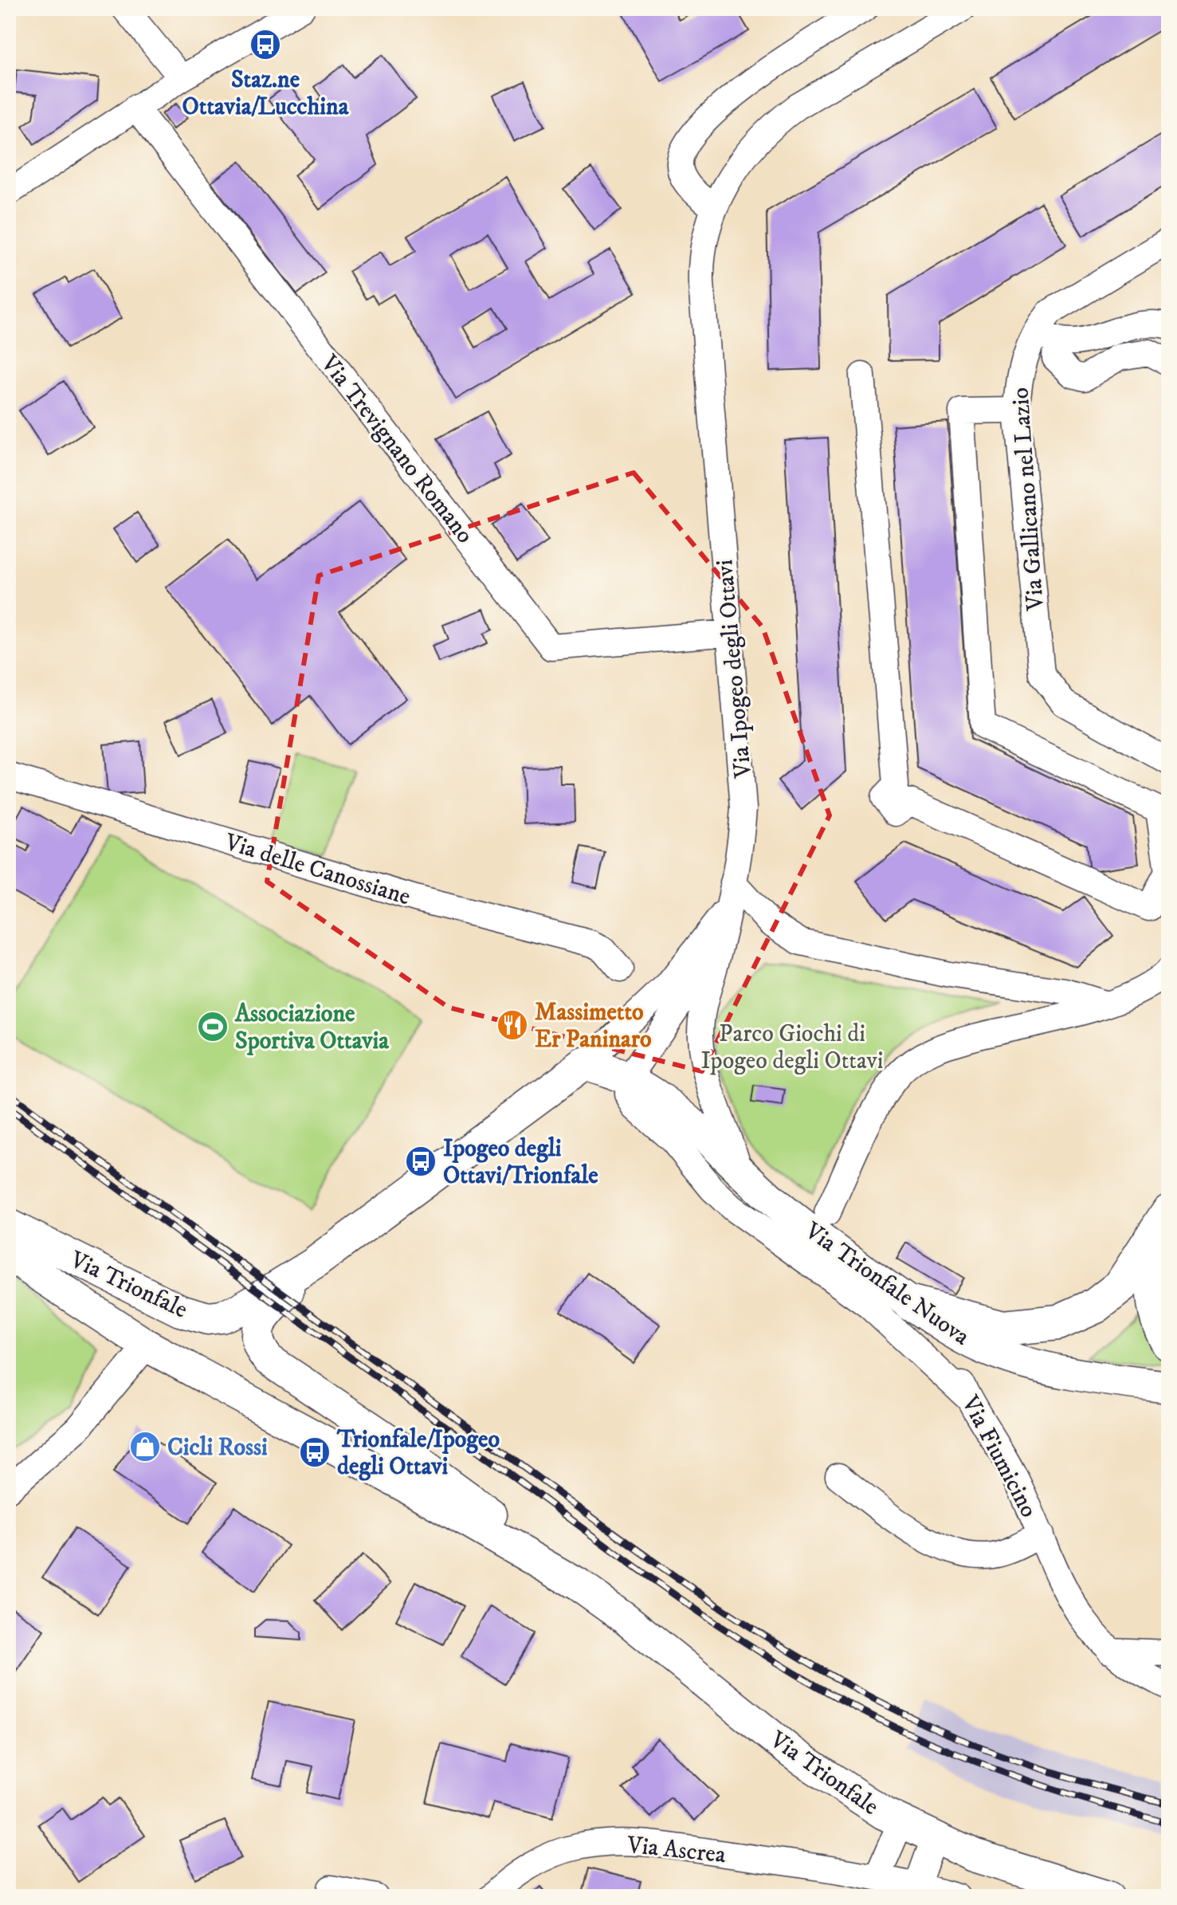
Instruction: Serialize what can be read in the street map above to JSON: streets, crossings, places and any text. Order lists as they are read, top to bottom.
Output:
{
  "streets": {
    "main road": ["Via Trionfale Nuova", "Via Trionfale"],
    "street": [
      "Via Trevignano Romano",
      "Via Gallicano nel Lazio",
      "Via Ipogeo degli Ottavi",
      "Via delle Canossiane",
      "Via Fiumicino",
      "Via Ascrea"
    ]
  },
  "crossings": [
    ["Via Trevignano Romano", "Via Ipogeo degli Ottavi"],
    ["Via Ipogeo degli Ottavi", "Via Trionfale Nuova"],
    ["Via Trionfale Nuova", "Via Fiumicino"]
  ],
  "parks": ["Parco Giochi di Ipogeo degli Ottavi"],
  "places": {
    "bus stop": ["Staz.ne Ottavia/Lucchina", "Ipogeo degli Ottavi/Trionfale", "Trionfale/Ipogeo degli Ottavi"],
    "restaurant": ["Massimetto Er Paninaro"],
    "sports": ["Associazione Sportiva Ottavia"],
    "shop": ["Cicli Rossi"]
  }
}
